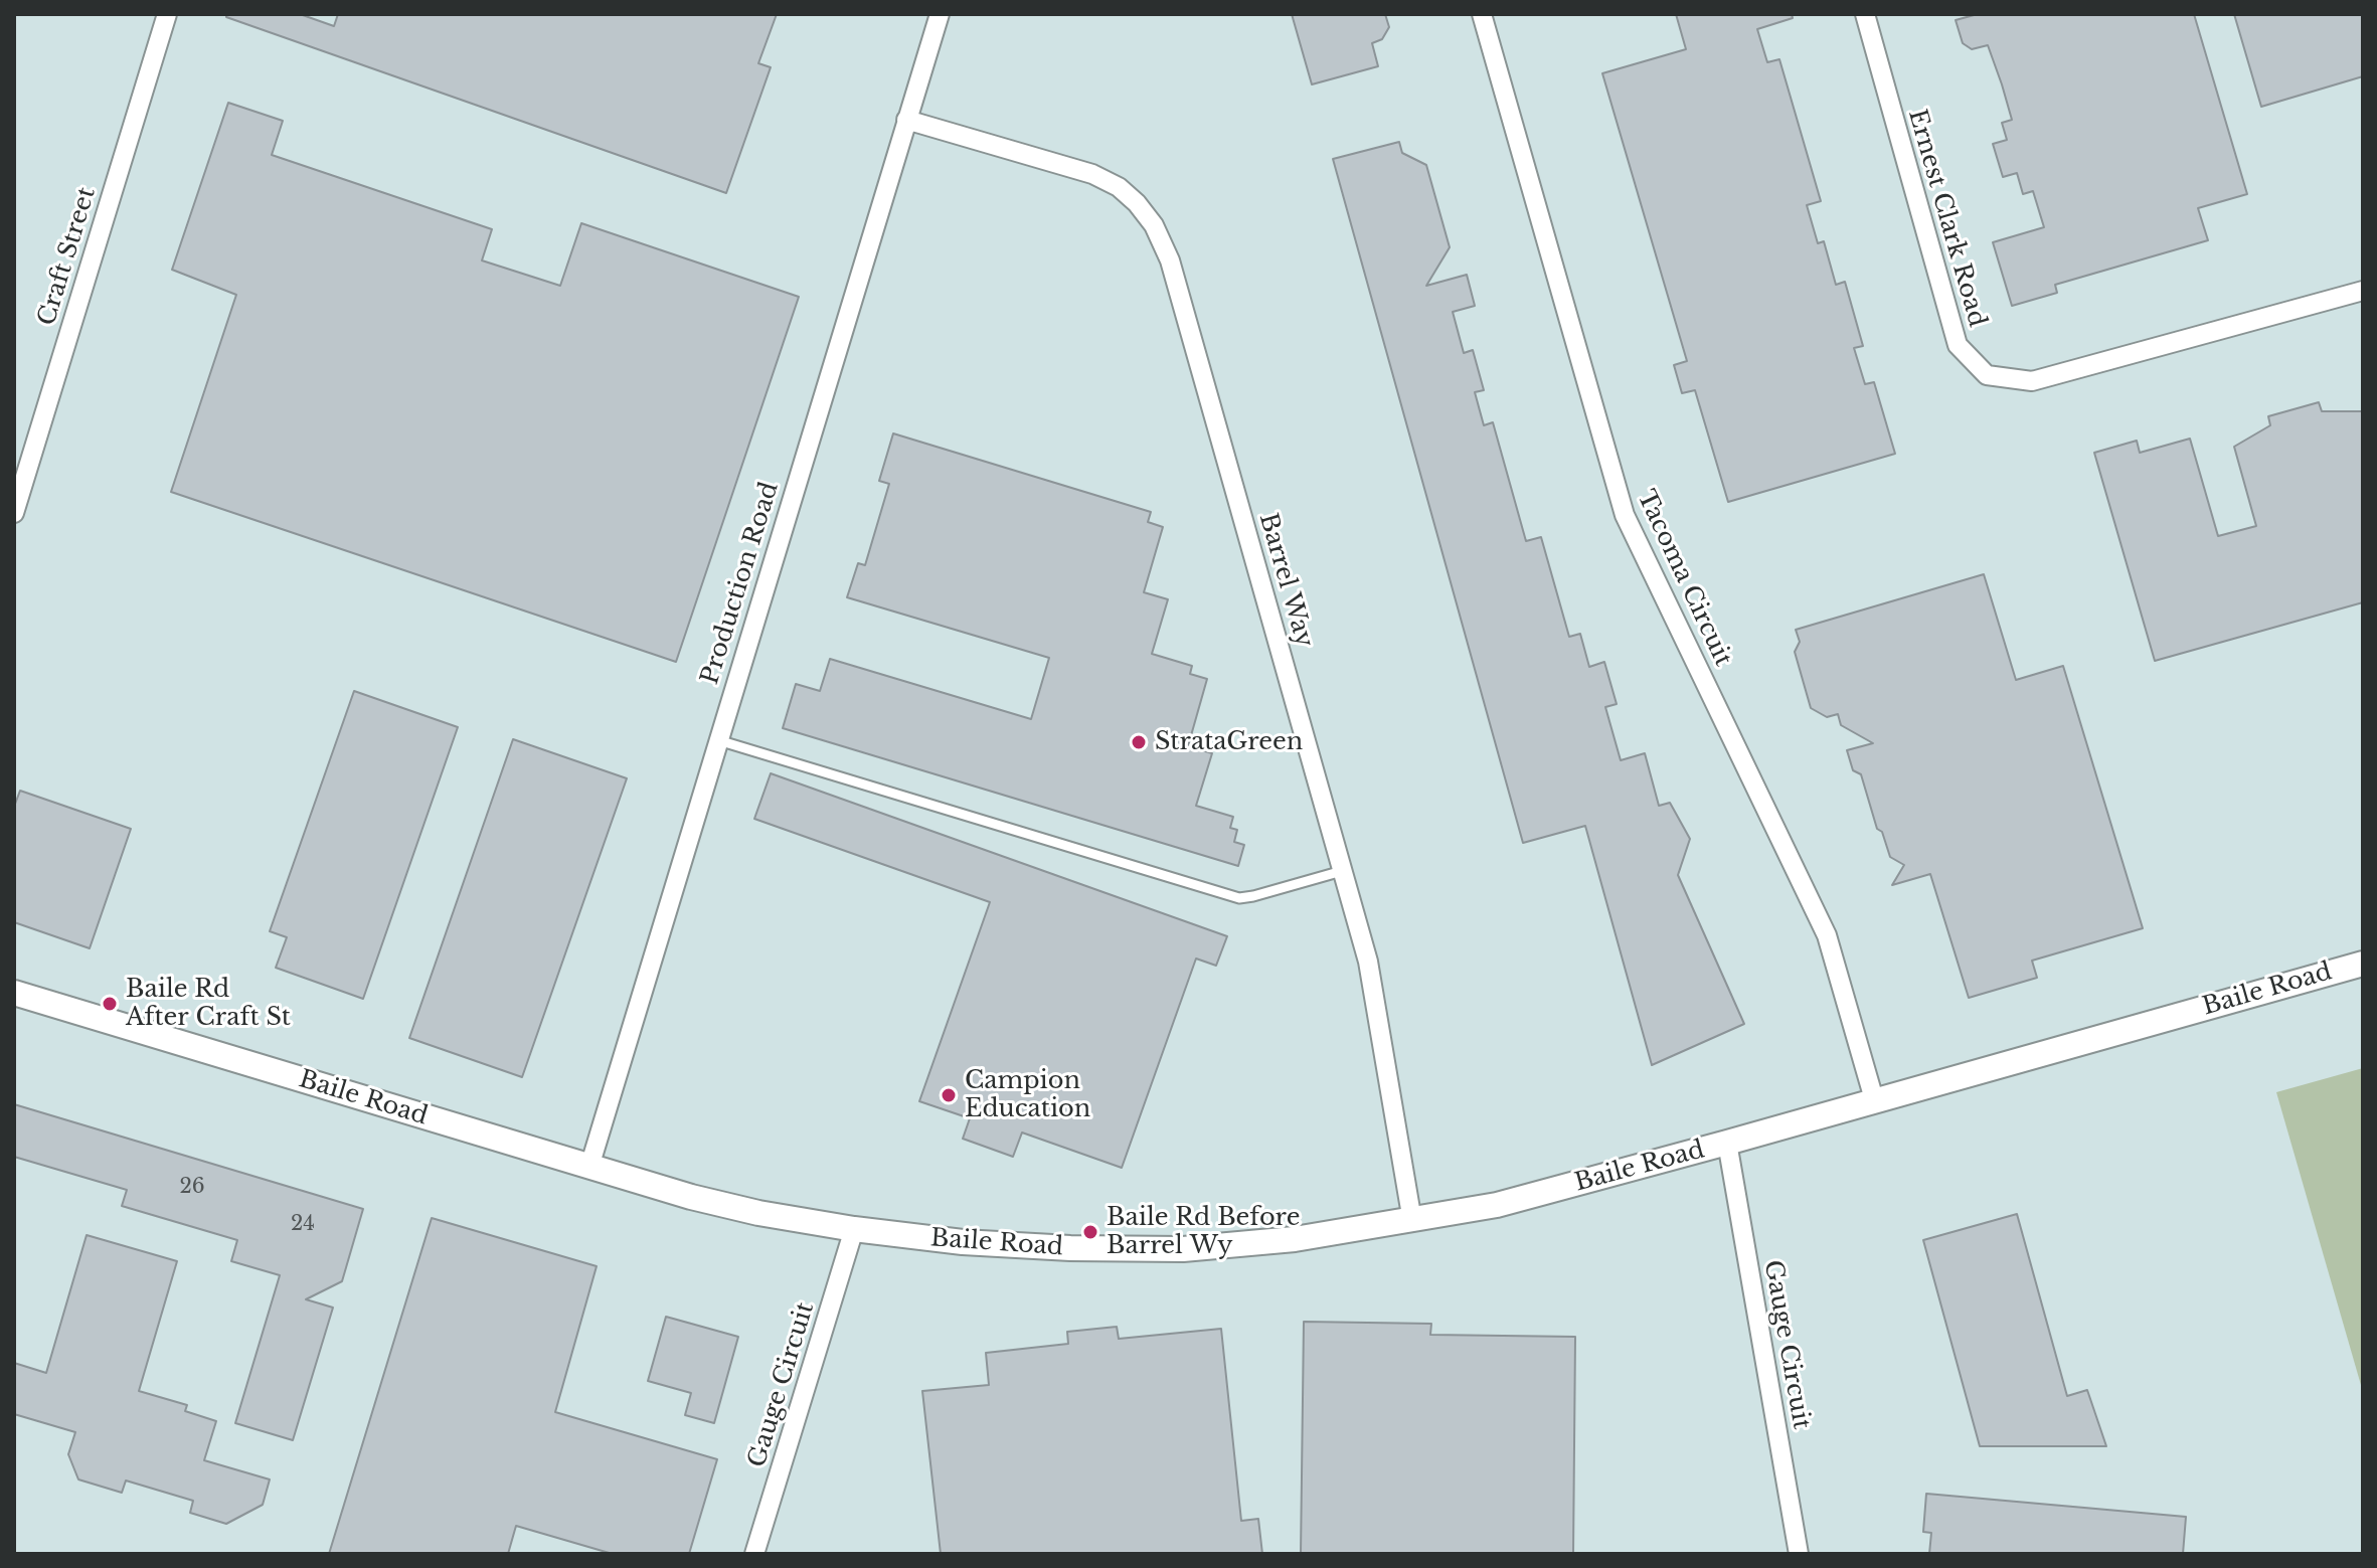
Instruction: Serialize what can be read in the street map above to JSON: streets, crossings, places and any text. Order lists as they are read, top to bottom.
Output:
{
  "streets": {
    "street": [
      "Ernest Clark Road",
      "Craft Street",
      "Tacoma Circuit",
      "Barrel Way",
      "Production Road",
      "Baile Road",
      "Gauge Circuit"
    ]
  },
  "crossings": [
    ["Tacoma Circuit", "Baile Road"],
    ["Barrel Way", "Production Road"],
    ["Barrel Way", "Baile Road"],
    ["Production Road", "Baile Road"],
    ["Baile Road", "Gauge Circuit"]
  ],
  "places": [
    "StrataGreen",
    "Baile Rd After Craft St",
    "Campion Education",
    "Baile Rd Before Barrel Wy"
  ],
  "house_numbers": ["26", "24"]
}
